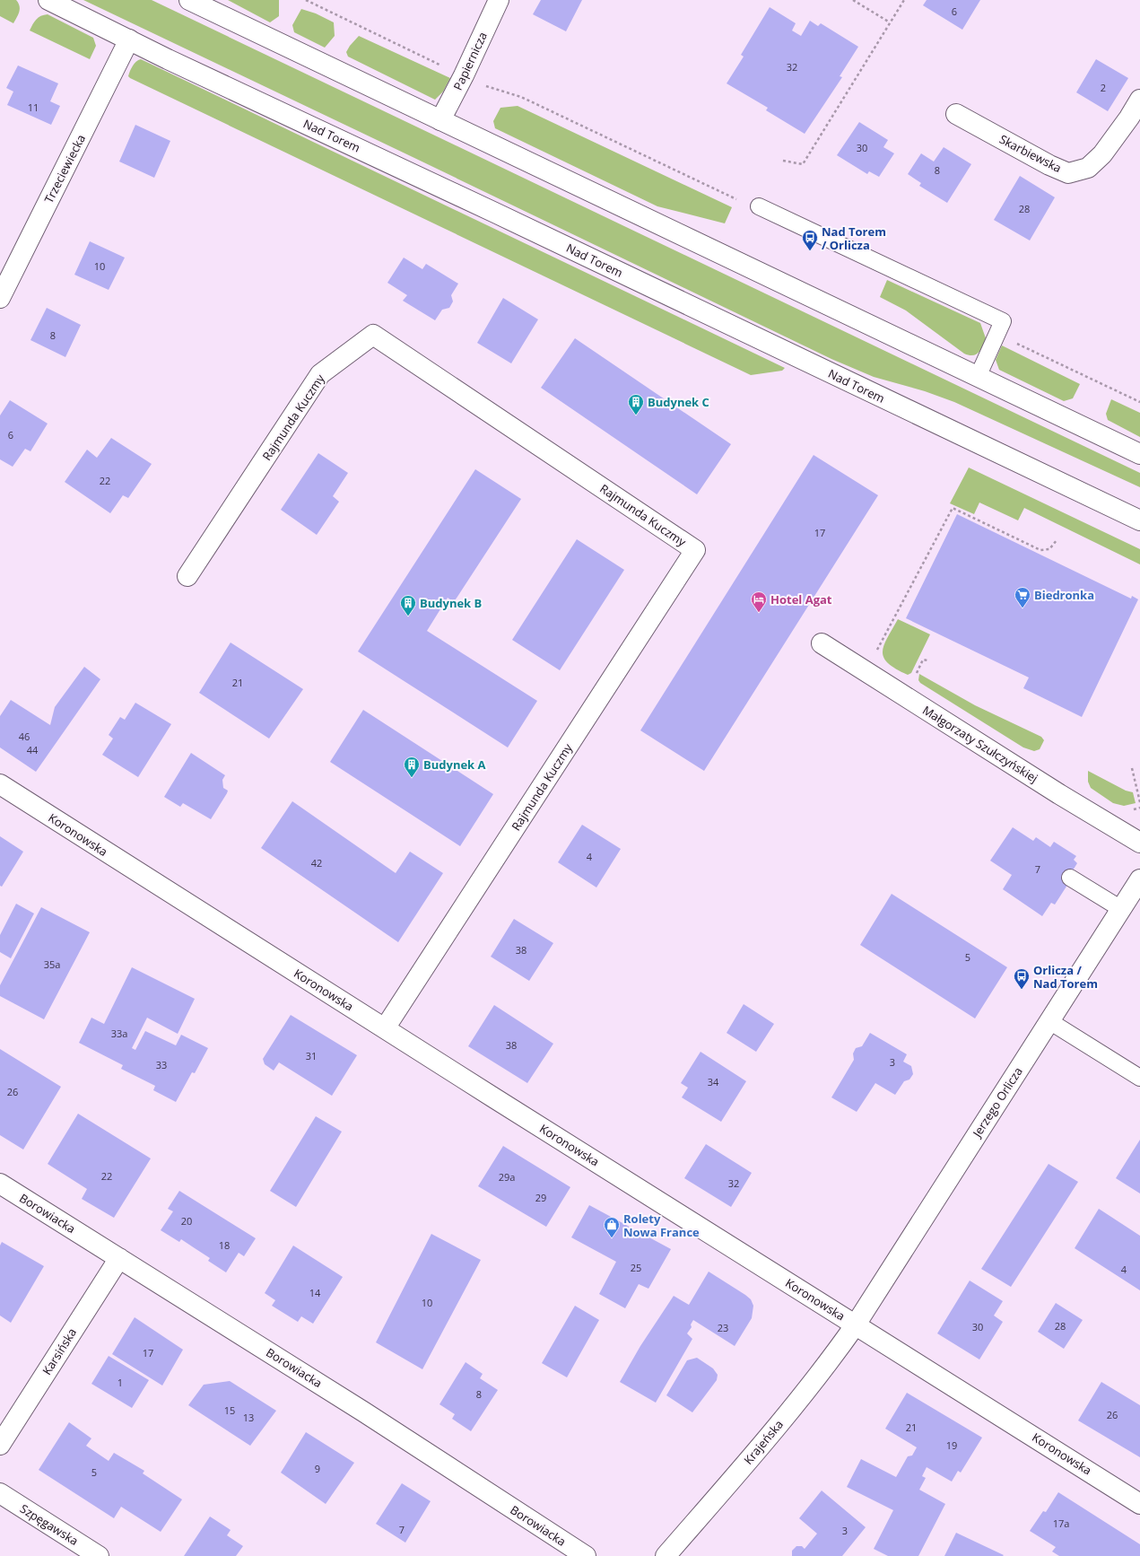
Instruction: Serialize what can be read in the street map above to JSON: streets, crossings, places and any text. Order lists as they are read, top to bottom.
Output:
{
  "streets": {
    "street": [
      "Papiernicza",
      "Nad Torem",
      "Skarbiewska",
      "Trzeciewiecka",
      "Rajmunda Kuczmy",
      "Małgorzaty Szułczyńskiej",
      "Koronowska",
      "Jerzego Orlicza",
      "Borowiacka",
      "Karsińska",
      "Krajeńska",
      "Szpęgawska"
    ]
  },
  "crossings": [
    ["Nad Torem", "Trzeciewiecka"],
    ["Rajmunda Kuczmy", "Koronowska"],
    ["Koronowska", "Jerzego Orlicza"],
    ["Koronowska", "Krajeńska"],
    ["Jerzego Orlicza", "Krajeńska"],
    ["Borowiacka", "Karsińska"]
  ],
  "places": {
    "bus stop": ["Nad Torem / Orlicza", "Orlicza / Nad Torem"],
    "building": ["Budynek C", "Budynek B", "Budynek A"],
    "supermarket": ["Biedronka"],
    "hotel": ["Hotel Agat"],
    "shop": ["Rolety Nowa France"]
  },
  "house_numbers": [
    "6",
    "32",
    "2",
    "11",
    "30",
    "8",
    "28",
    "10",
    "8",
    "6",
    "22",
    "17",
    "21",
    "46",
    "44",
    "4",
    "42",
    "7",
    "38",
    "5",
    "35a",
    "33a",
    "38",
    "31",
    "3",
    "33",
    "34",
    "26",
    "22",
    "29a",
    "32",
    "29",
    "20",
    "18",
    "25",
    "4",
    "14",
    "10",
    "28",
    "30",
    "23",
    "17",
    "1",
    "8",
    "15",
    "26",
    "13",
    "21",
    "19",
    "9",
    "5",
    "17a",
    "7",
    "3"
  ]
}
